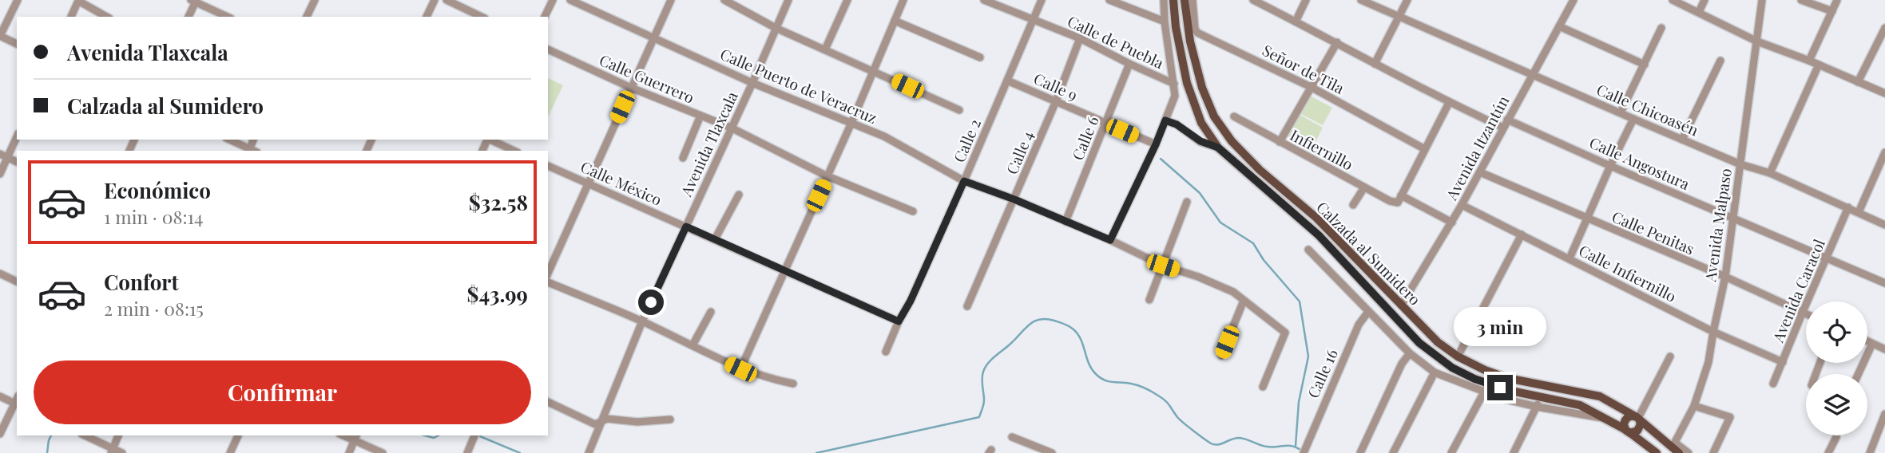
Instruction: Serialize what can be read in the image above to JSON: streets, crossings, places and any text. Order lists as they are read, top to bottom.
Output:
{
  "streets": {
    "main road": ["Calzada al Sumidero"],
    "street": [
      "Calle de Puebla",
      "Señor de Tila",
      "Calle Guerrero",
      "Calle Puerto de Veracruz",
      "Calle 9",
      "Calle Chicoasén",
      "Calle 6",
      "Calle 2",
      "Avenida Tlaxcala",
      "Avenida Itzantún",
      "Infiernillo",
      "Calle 4",
      "Calle Angostura",
      "Calle México",
      "Avenida Malpaso",
      "Calle Penitas",
      "Calle Infiernillo",
      "Avenida Caracol",
      "Calle 16"
    ]
  },
  "crossings": [
    ["Calle de Puebla", "Calle 6"],
    ["Calle de Puebla", "Calle 2"],
    ["Calle de Puebla", "Calle 4"],
    ["Calle Guerrero", "Avenida Tlaxcala"],
    ["Calle Puerto de Veracruz", "Calle 6"],
    ["Calle Puerto de Veracruz", "Calle 2"],
    ["Calle Puerto de Veracruz", "Avenida Tlaxcala"],
    ["Calle Puerto de Veracruz", "Calle 4"],
    ["Calle 9", "Calle 6"],
    ["Calle 9", "Calle 2"],
    ["Calle 9", "Calle 4"],
    ["Calle Chicoasén", "Avenida Itzantún"],
    ["Calle Chicoasén", "Avenida Malpaso"],
    ["Calle Chicoasén", "Avenida Caracol"],
    ["Calle 2", "Calle México"],
    ["Avenida Tlaxcala", "Calle México"],
    ["Avenida Itzantún", "Infiernillo"],
    ["Avenida Itzantún", "Calle Angostura"],
    ["Avenida Itzantún", "Calle Penitas"],
    ["Avenida Itzantún", "Calzada al Sumidero"],
    ["Avenida Itzantún", "Calle Infiernillo"],
    ["Calle Angostura", "Avenida Malpaso"],
    ["Calle Angostura", "Avenida Caracol"],
    ["Avenida Malpaso", "Calle Penitas"],
    ["Avenida Malpaso", "Calzada al Sumidero"],
    ["Avenida Malpaso", "Calle Infiernillo"],
    ["Calle Penitas", "Avenida Caracol"],
    ["Calle Infiernillo", "Avenida Caracol"]
  ],
  "page": {
    "banner": ["Avenida Tlaxcala", "Calzada al Sumidero"],
    "list": [
      {
        "name": "Económico",
        "note": "1 min · 08:14",
        "value": "$32.58"
      },
      {
        "name": "Confort",
        "note": "2 min · 08:15",
        "value": "$43.99"
      }
    ],
    "bubble": "3 min",
    "buttons": "Confirmar"
  }
}
